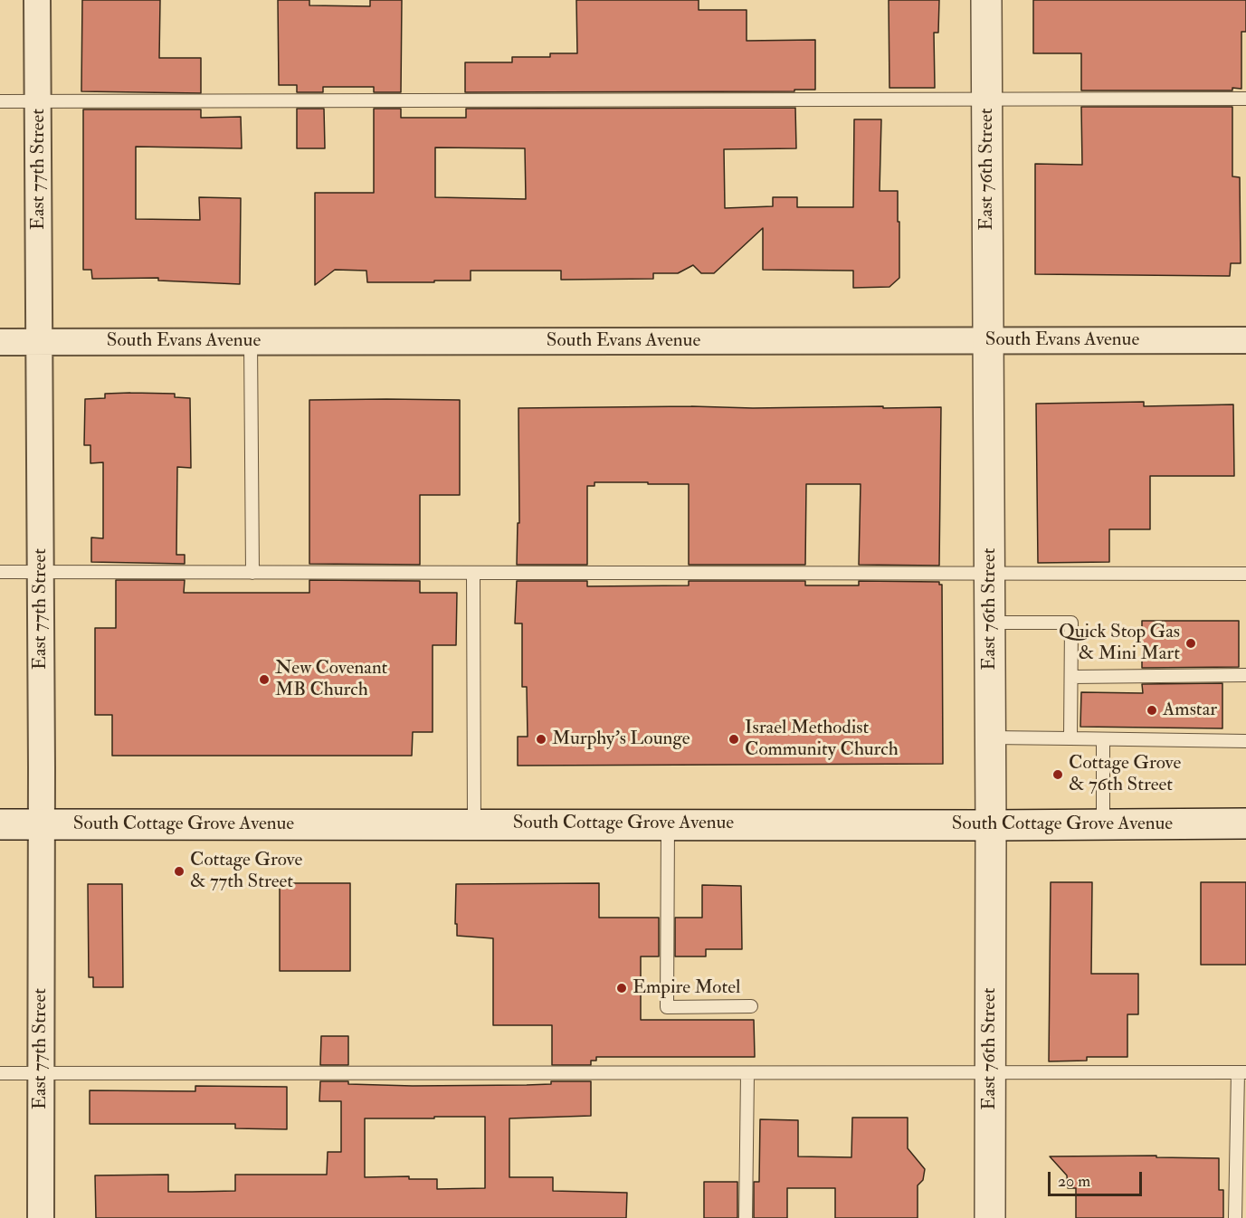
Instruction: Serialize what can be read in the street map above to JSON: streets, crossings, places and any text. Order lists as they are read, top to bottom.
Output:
{
  "streets": {
    "main road": ["East 76th Street", "South Cottage Grove Avenue"],
    "street": ["East 77th Street", "South Evans Avenue"]
  },
  "crossings": [
    ["East 77th Street", "South Evans Avenue"],
    ["East 77th Street", "South Cottage Grove Avenue"],
    ["East 76th Street", "South Evans Avenue"],
    ["East 76th Street", "South Cottage Grove Avenue"]
  ],
  "places": [
    "Quick Stop Gas & Mini Mart",
    "New Covenant MB Church",
    "Amstar",
    "Murphy's Lounge",
    "Israel Methodist Community Church",
    "Cottage Grove & 76th Street",
    "Cottage Grove & 77th Street",
    "Empire Motel"
  ],
  "scale_bar": "20 m"
}
